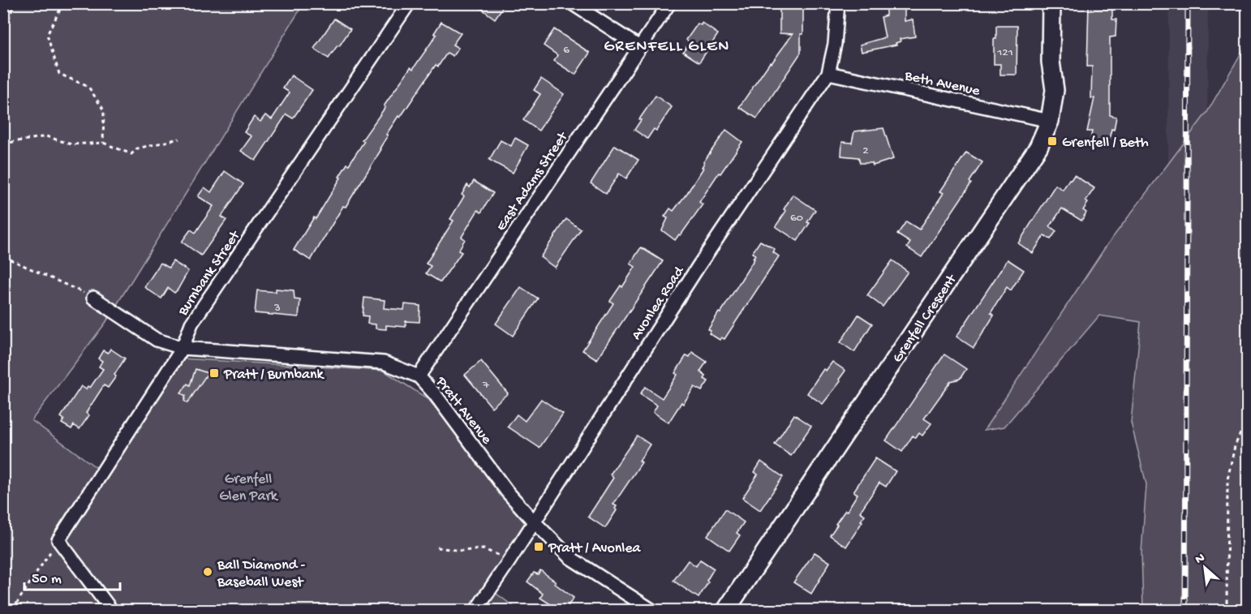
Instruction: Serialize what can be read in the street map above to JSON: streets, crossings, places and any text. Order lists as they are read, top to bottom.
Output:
{
  "streets": {
    "street": [
      "Beth Avenue",
      "East Adams Street",
      "Burnbank Street",
      "Avonlea Road",
      "Grenfell Crescent",
      "Pratt Avenue"
    ]
  },
  "crossings": [
    ["Beth Avenue", "Avonlea Road"],
    ["Beth Avenue", "Grenfell Crescent"],
    ["East Adams Street", "Pratt Avenue"],
    ["Burnbank Street", "Pratt Avenue"],
    ["Avonlea Road", "Pratt Avenue"]
  ],
  "districts": ["GRENFELL GLEN"],
  "parks": ["Grenfell Glen Park"],
  "places": {
    "transit": ["Grenfell / Beth", "Pratt / Burnbank", "Pratt / Avonlea"],
    "other": ["Ball Diamond - Baseball West"]
  },
  "house_numbers": [
    "6",
    "121",
    "2",
    "60",
    "3",
    "7"
  ],
  "scale_bar": "50 m",
  "north": "top left"
}
